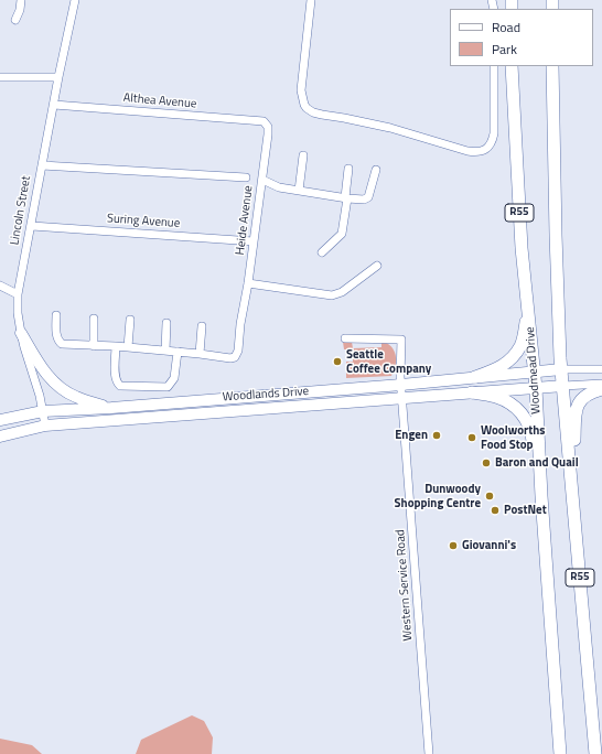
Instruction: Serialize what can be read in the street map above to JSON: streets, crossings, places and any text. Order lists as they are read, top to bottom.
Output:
{
  "streets": {
    "main road": ["R55", "Woodmead Drive", "Woodlands Drive"],
    "street": [
      "Althea Avenue",
      "Lincoln Street",
      "Heide Avenue",
      "Suring Avenue",
      "Western Service Road"
    ]
  },
  "crossings": [
    ["Althea Avenue", "Lincoln Street"],
    ["Althea Avenue", "Heide Avenue"],
    ["Lincoln Street", "Suring Avenue"],
    ["Lincoln Street", "Woodlands Drive"],
    ["R55", "Woodlands Drive"],
    ["Heide Avenue", "Suring Avenue"],
    ["Woodmead Drive", "Woodlands Drive"],
    ["Woodlands Drive", "Western Service Road"]
  ],
  "places": [
    "Seattle Coffee Company",
    "Engen",
    "Woolworths Food Stop",
    "Baron and Quail",
    "Dunwoody Shopping Centre",
    "PostNet",
    "Giovanni's"
  ],
  "legend": ["Road", "Park"]
}
